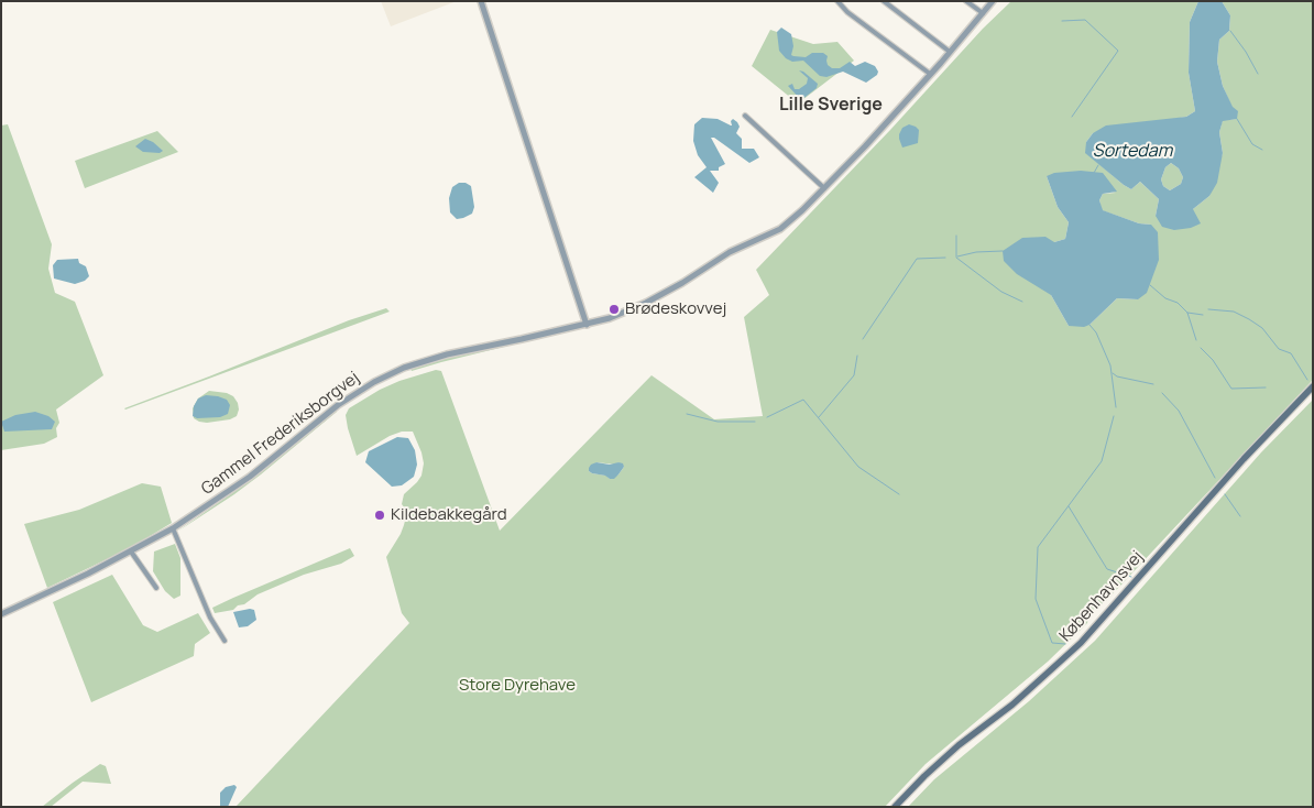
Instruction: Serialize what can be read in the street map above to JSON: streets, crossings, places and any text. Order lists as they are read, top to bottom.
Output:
{
  "streets": {
    "main road": ["Københavnsvej"],
    "street": ["Gammel Frederiksborgvej"]
  },
  "districts": ["Lille Sverige"],
  "water": ["Sortedam"],
  "parks": ["Store Dyrehave"],
  "places": ["Brødeskovvej", "Kildebakkegård"]
}
